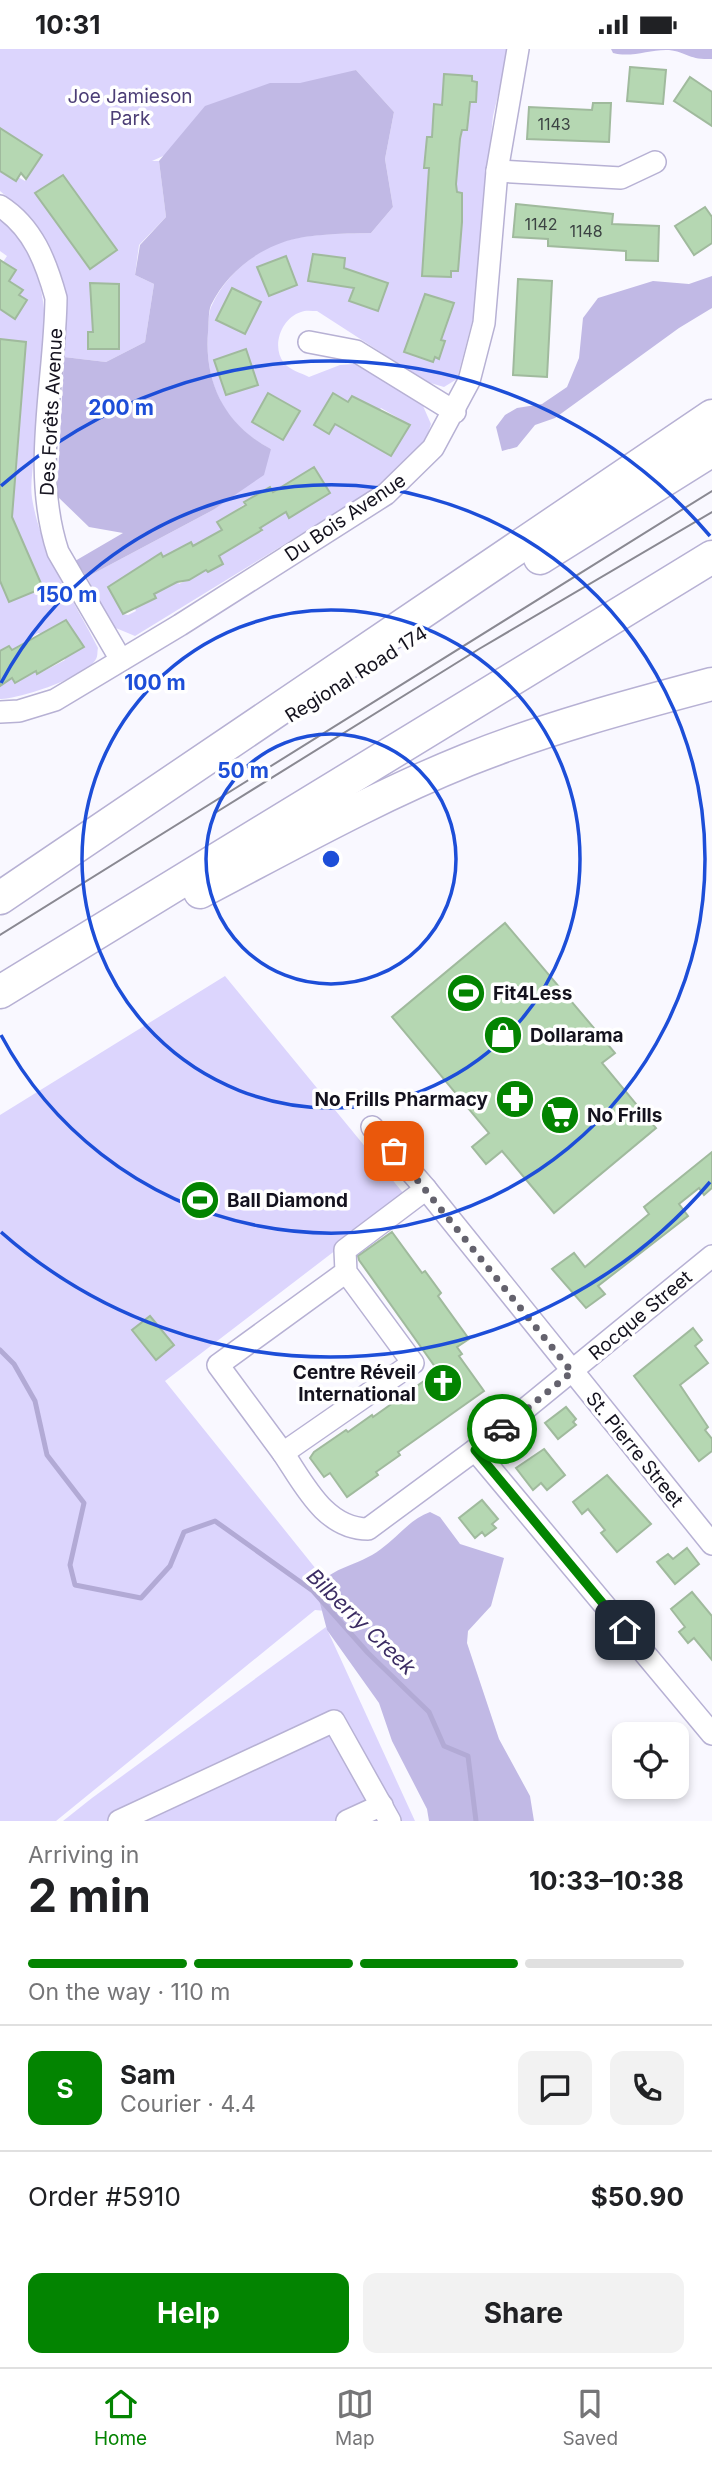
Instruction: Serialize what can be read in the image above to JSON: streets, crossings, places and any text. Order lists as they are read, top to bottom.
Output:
{
  "streets": {
    "highway": ["Regional Road 174"],
    "street": [
      "Des Forêts Avenue",
      "Du Bois Avenue",
      "Rocque Street",
      "St. Pierre Street"
    ]
  },
  "crossings": [
    ["Des Forêts Avenue", "Du Bois Avenue"],
    ["Rocque Street", "St. Pierre Street"]
  ],
  "water": ["Bilberry Creek"],
  "parks": ["Joe Jamieson Park"],
  "places": {
    "sports": ["Fit4Less", "Ball Diamond"],
    "shop": ["Dollarama"],
    "pharmacy": ["No Frills Pharmacy"],
    "supermarket": ["No Frills"],
    "church": ["Centre Réveil International"]
  },
  "house_numbers": ["1143", "1142", "1148"],
  "page": {
    "status": "10:31",
    "heading": ["2 min", "Arriving in", "10:33–10:38"],
    "panel": [
      "Sam",
      "Courier · 4.4",
      "Order #5910",
      "$50.90"
    ],
    "bar": "On the way · 110 m",
    "round": "S",
    "buttons": ["Help", "Share"],
    "tabs": ["Home", "Map", "Saved"]
  },
  "rings": [
    "200 m",
    "150 m",
    "100 m",
    "50 m"
  ]
}
